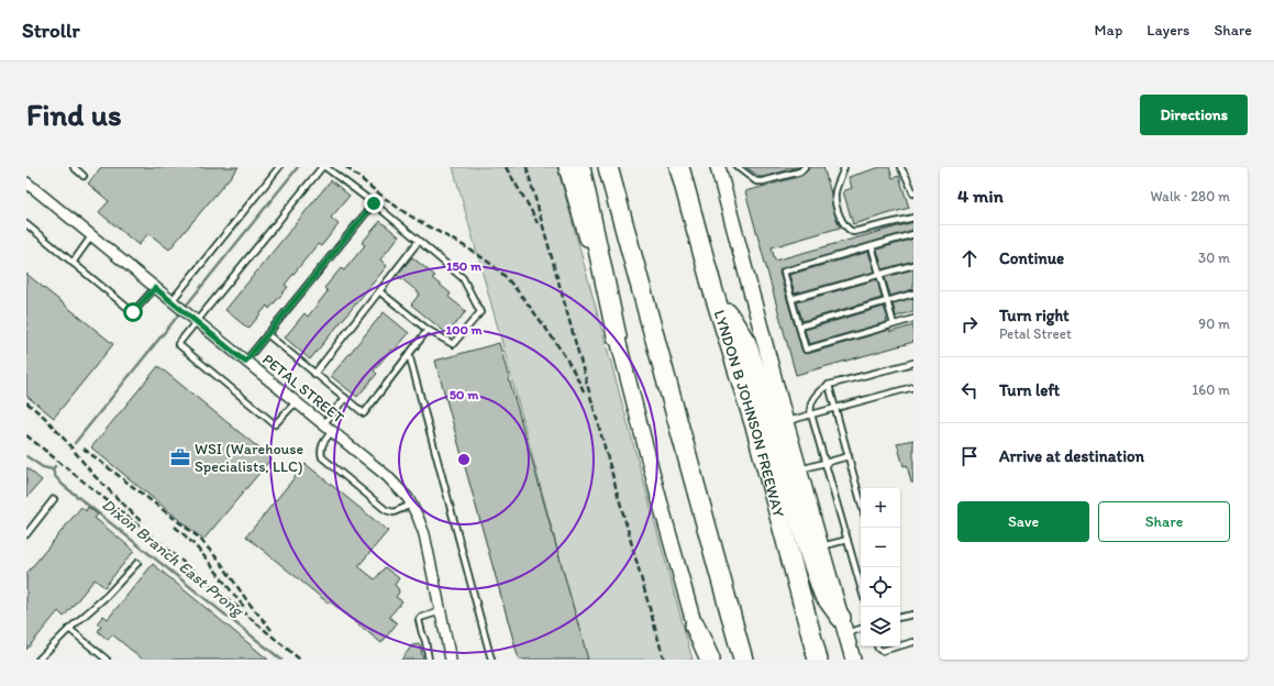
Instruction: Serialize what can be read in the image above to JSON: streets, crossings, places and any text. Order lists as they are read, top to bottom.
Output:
{
  "streets": {
    "highway": ["LYNDON B JOHNSON FREEWAY"],
    "street": ["PETAL STREET"]
  },
  "water": ["Dixon Branch East Prong"],
  "places": {
    "office": ["WSI (Warehouse Specialists, LLC)"]
  },
  "page": {
    "header": "Strollr",
    "nav": ["Map", "Layers", "Share"],
    "buttons": [
      "Directions",
      ["Save", "Share"]
    ],
    "title": "Find us",
    "heading": ["4 min", "Walk · 280 m"],
    "list": [
      ["Continue", "30 m"],
      ["Turn right", "Petal Street", "90 m"],
      ["Turn left", "160 m"],
      "Arrive at destination"
    ],
    "map_buttons": ["+", "−"]
  },
  "rings": ["150 m", "100 m", "50 m"]
}
